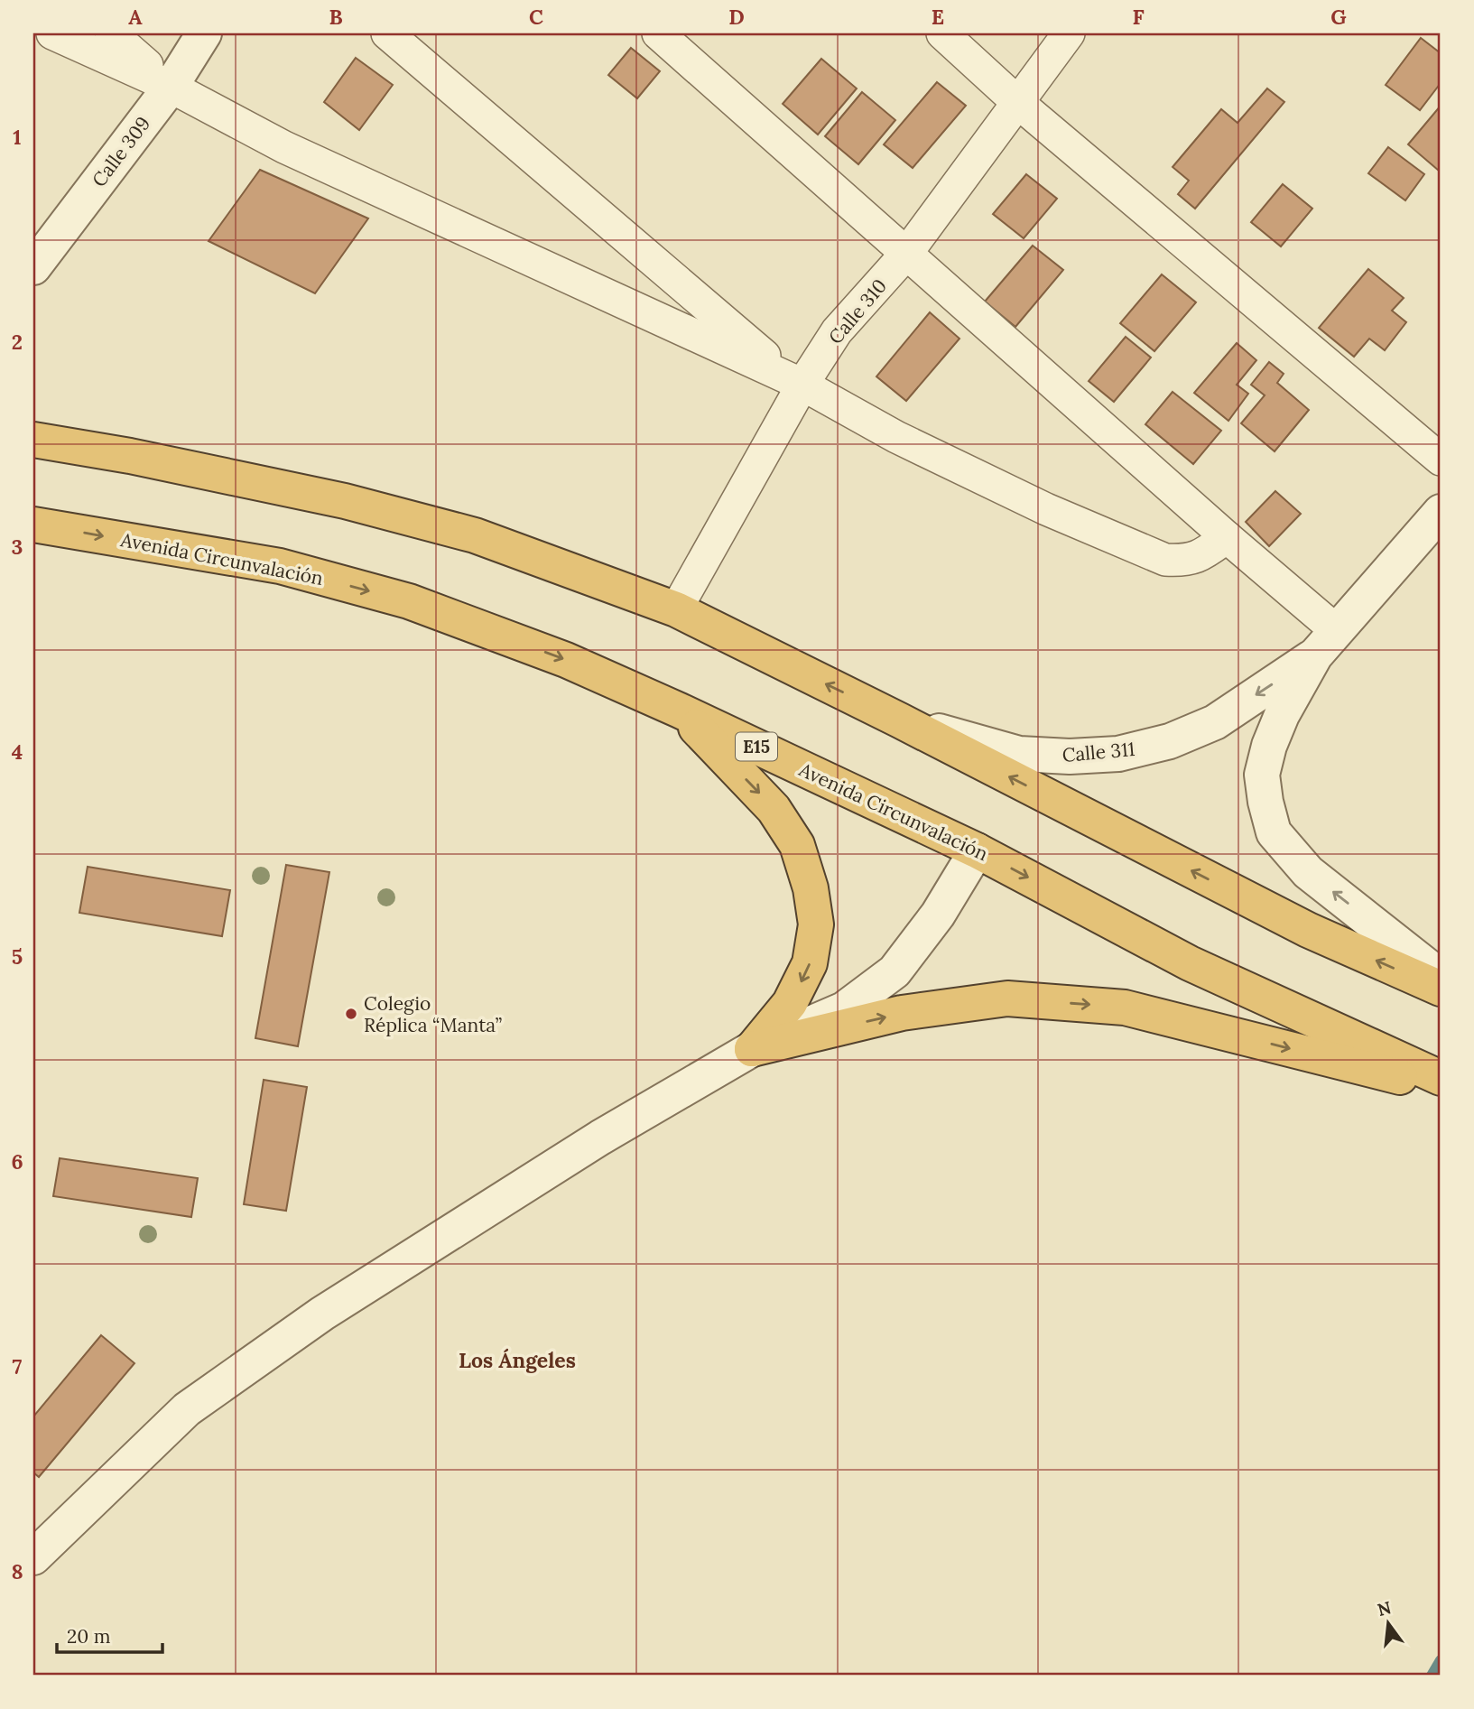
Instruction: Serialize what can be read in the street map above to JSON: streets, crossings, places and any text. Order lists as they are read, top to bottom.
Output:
{
  "streets": {
    "highway": ["Avenida Circunvalación", "E15"],
    "street": ["Calle 309", "Calle 310", "Calle 311"]
  },
  "districts": ["Los Ángeles"],
  "places": ["Colegio Réplica “Manta”"],
  "scale_bar": "20 m",
  "north": "top",
  "grid": {
    "columns": [
      "A",
      "B",
      "C",
      "D",
      "E",
      "F",
      "G"
    ],
    "rows": [
      "1",
      "2",
      "3",
      "4",
      "5",
      "6",
      "7",
      "8"
    ]
  }
}
